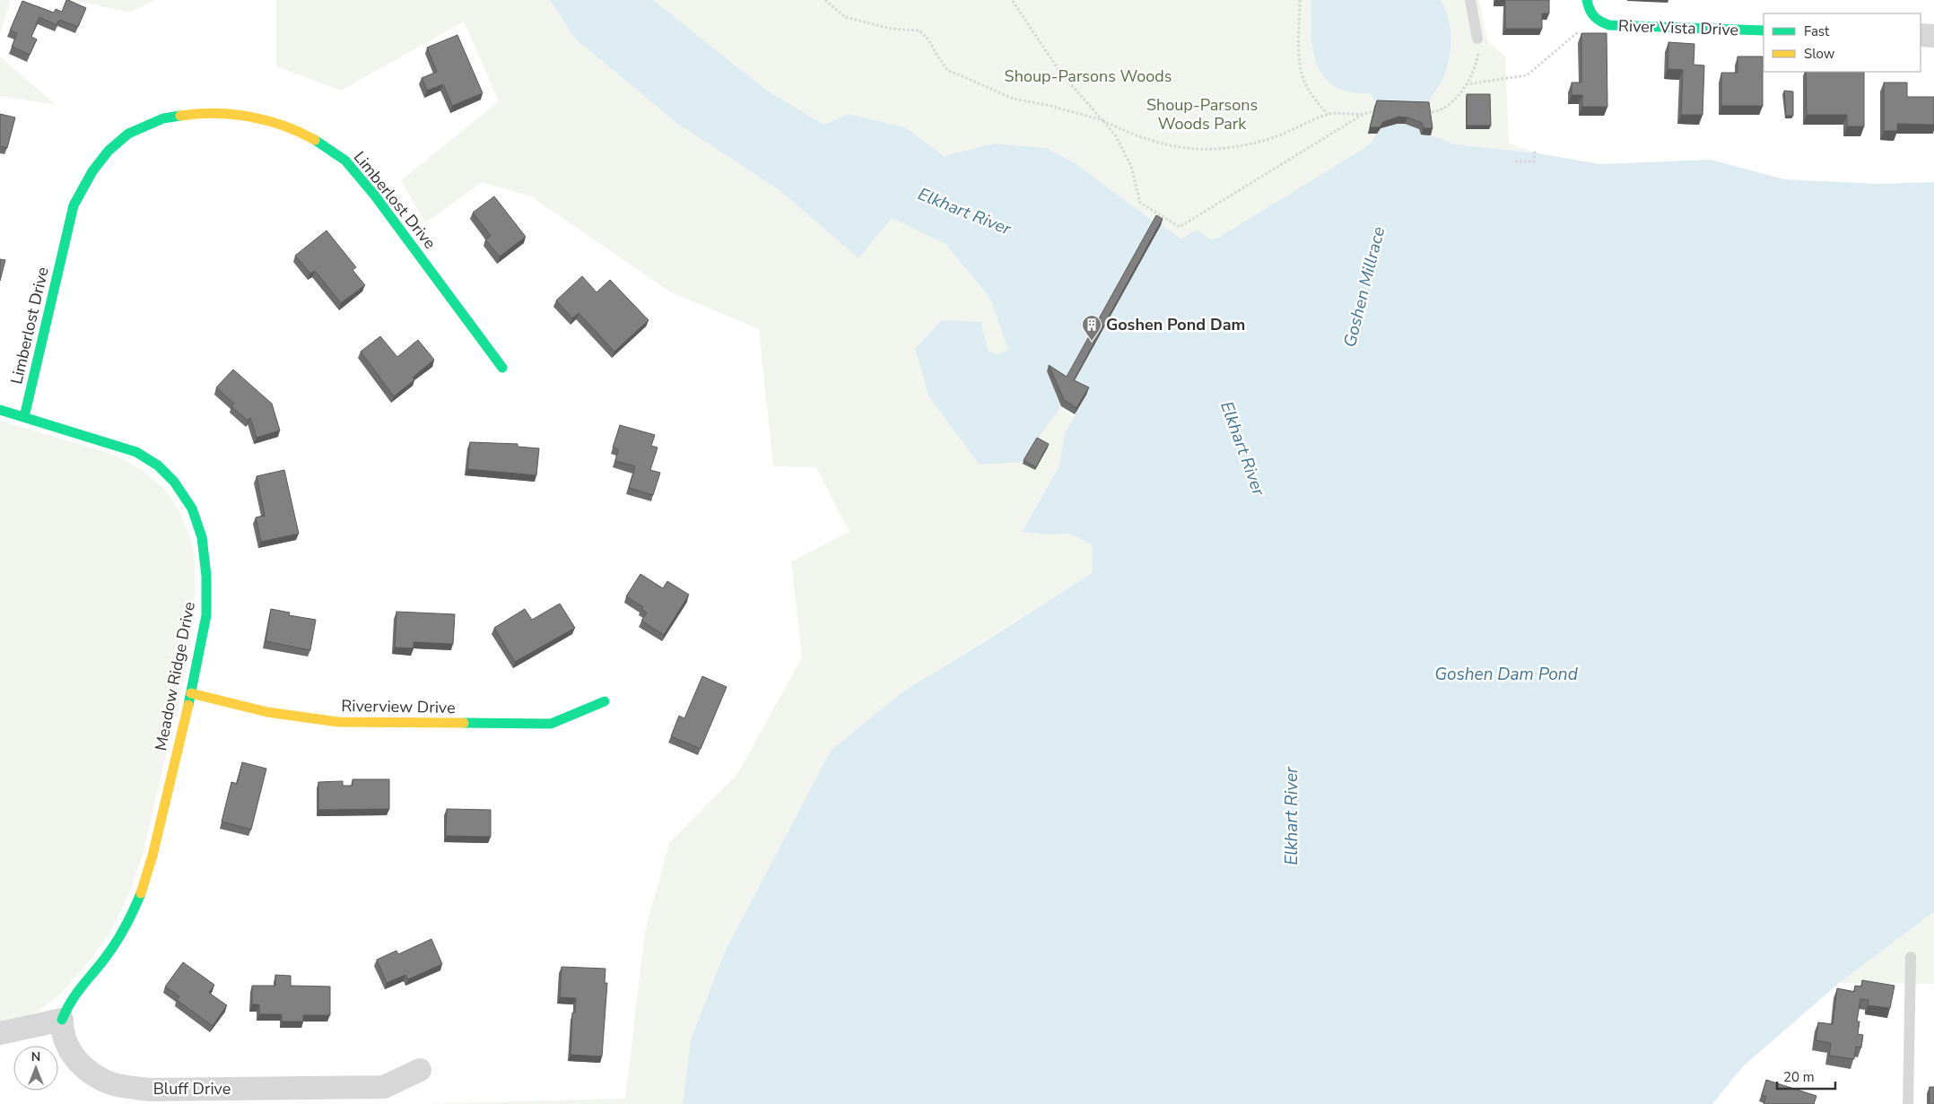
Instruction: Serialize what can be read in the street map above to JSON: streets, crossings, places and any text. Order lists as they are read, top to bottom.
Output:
{
  "streets": {
    "street": [
      "River Vista Drive",
      "Limberlost Drive",
      "Meadow Ridge Drive",
      "Riverview Drive",
      "Bluff Drive"
    ]
  },
  "crossings": [
    ["Limberlost Drive", "Meadow Ridge Drive"],
    ["Meadow Ridge Drive", "Riverview Drive"],
    ["Meadow Ridge Drive", "Bluff Drive"]
  ],
  "water": ["Elkhart River", "Goshen Millrace", "Goshen Dam Pond"],
  "parks": ["Shoup-Parsons Woods", "Shoup-Parsons Woods Park"],
  "places": {
    "building": ["Goshen Pond Dam"]
  },
  "legend": ["Fast", "Slow"],
  "scale_bar": "20 m",
  "north": "top"
}
